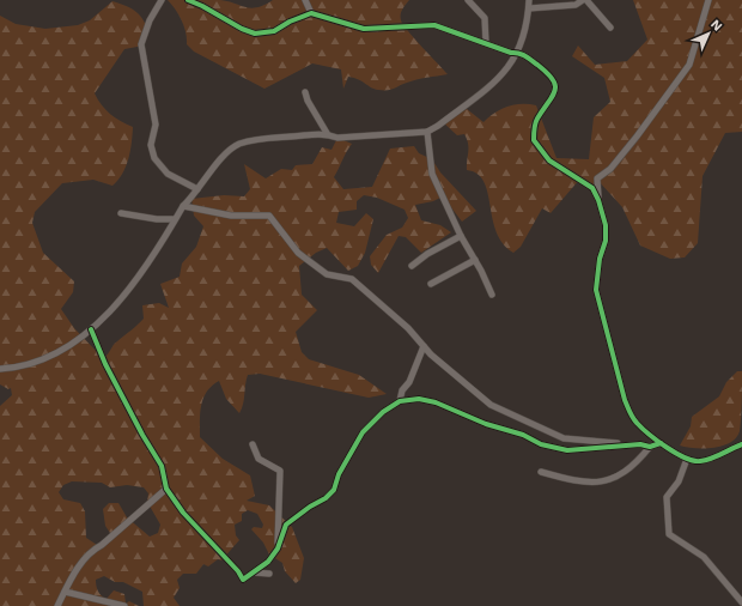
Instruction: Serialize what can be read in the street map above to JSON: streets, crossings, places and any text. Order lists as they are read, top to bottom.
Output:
{
  "north": "top right"
}
